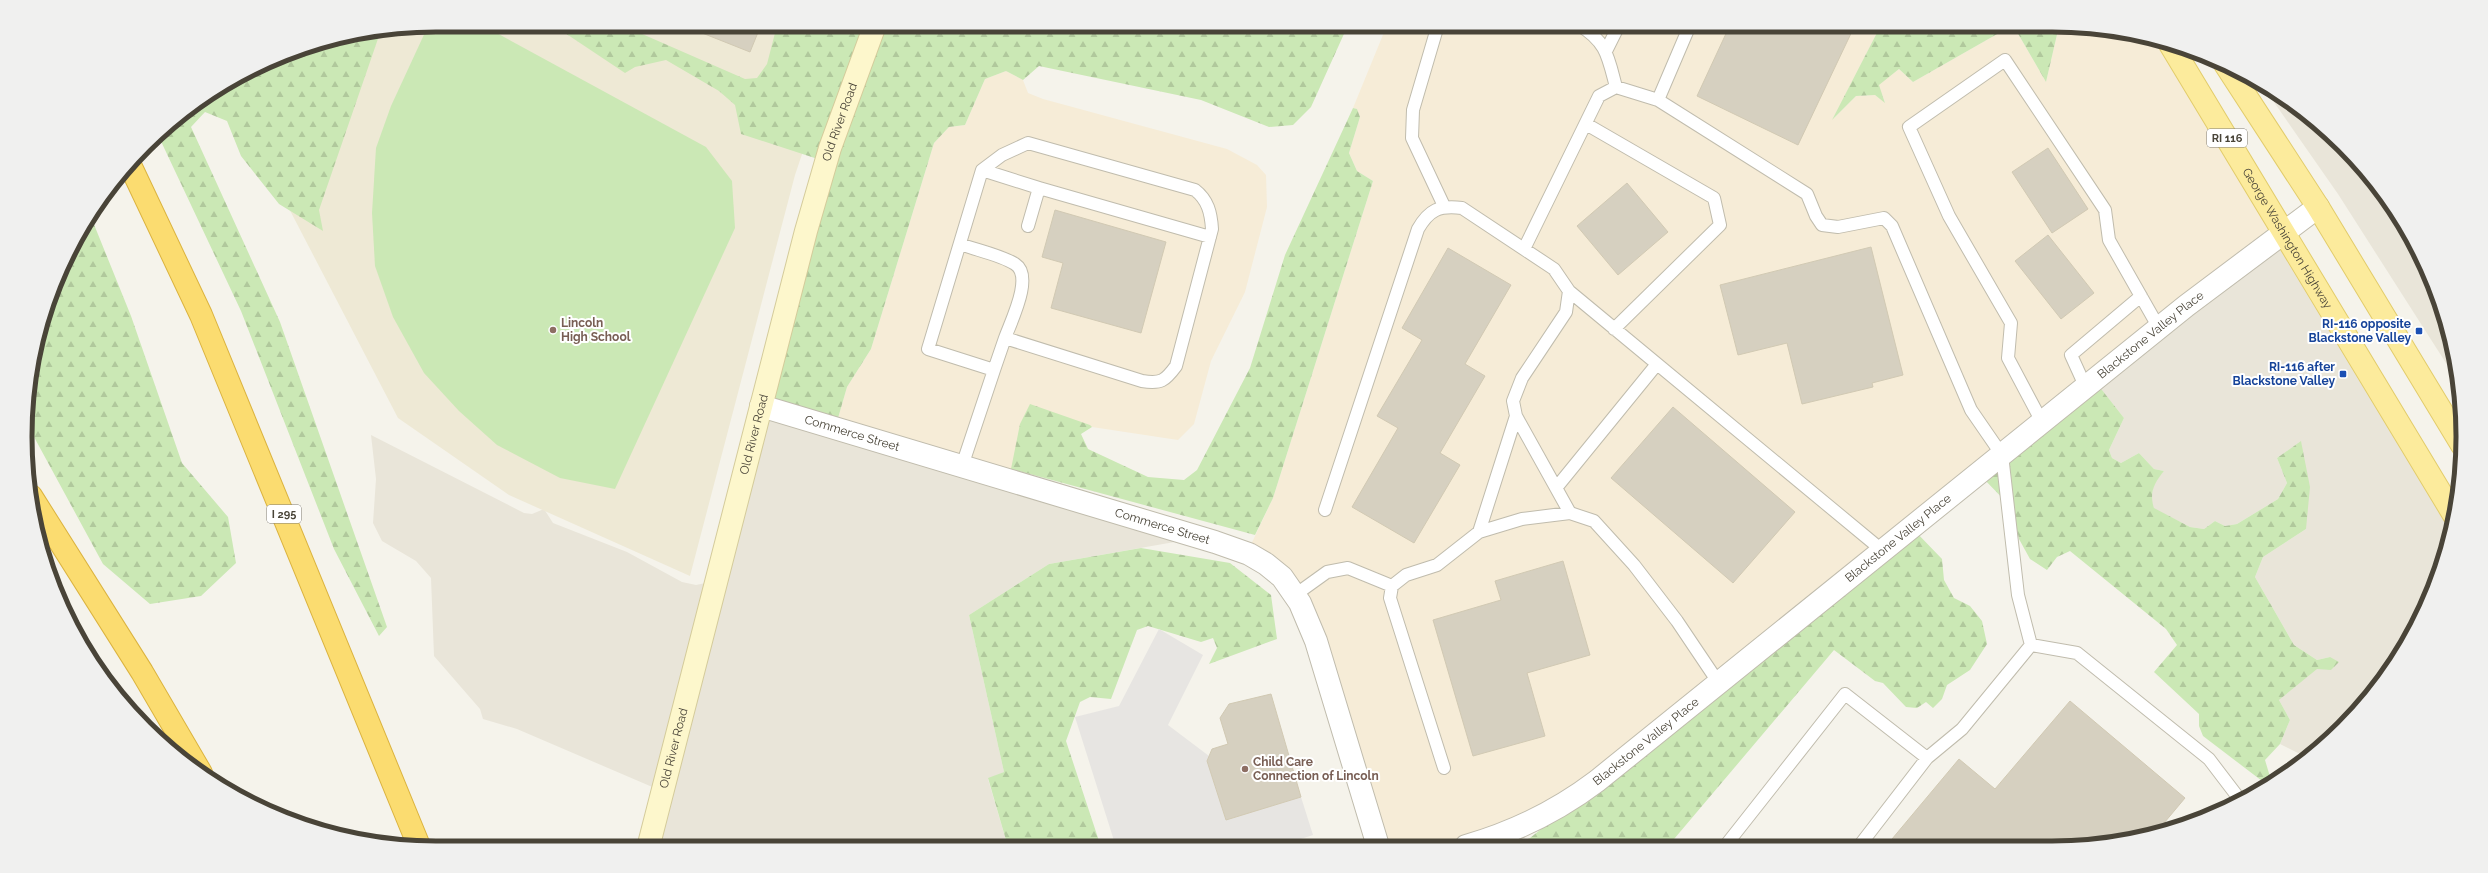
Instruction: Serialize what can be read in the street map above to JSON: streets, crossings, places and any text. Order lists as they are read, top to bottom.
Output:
{
  "streets": {
    "highway": ["I 295"],
    "main road": ["Old River Road", "RI 116", "George Washington Highway"],
    "street": ["Blackstone Valley Place", "Commerce Street"]
  },
  "crossings": [
    ["Old River Road", "Commerce Street"],
    ["RI 116", "Blackstone Valley Place"],
    ["George Washington Highway", "Blackstone Valley Place"]
  ],
  "places": {
    "other": ["Lincoln High School", "Child Care Connection of Lincoln"],
    "transit": ["RI-116 opposite Blackstone Valley", "RI-116 after Blackstone Valley"]
  }
}
